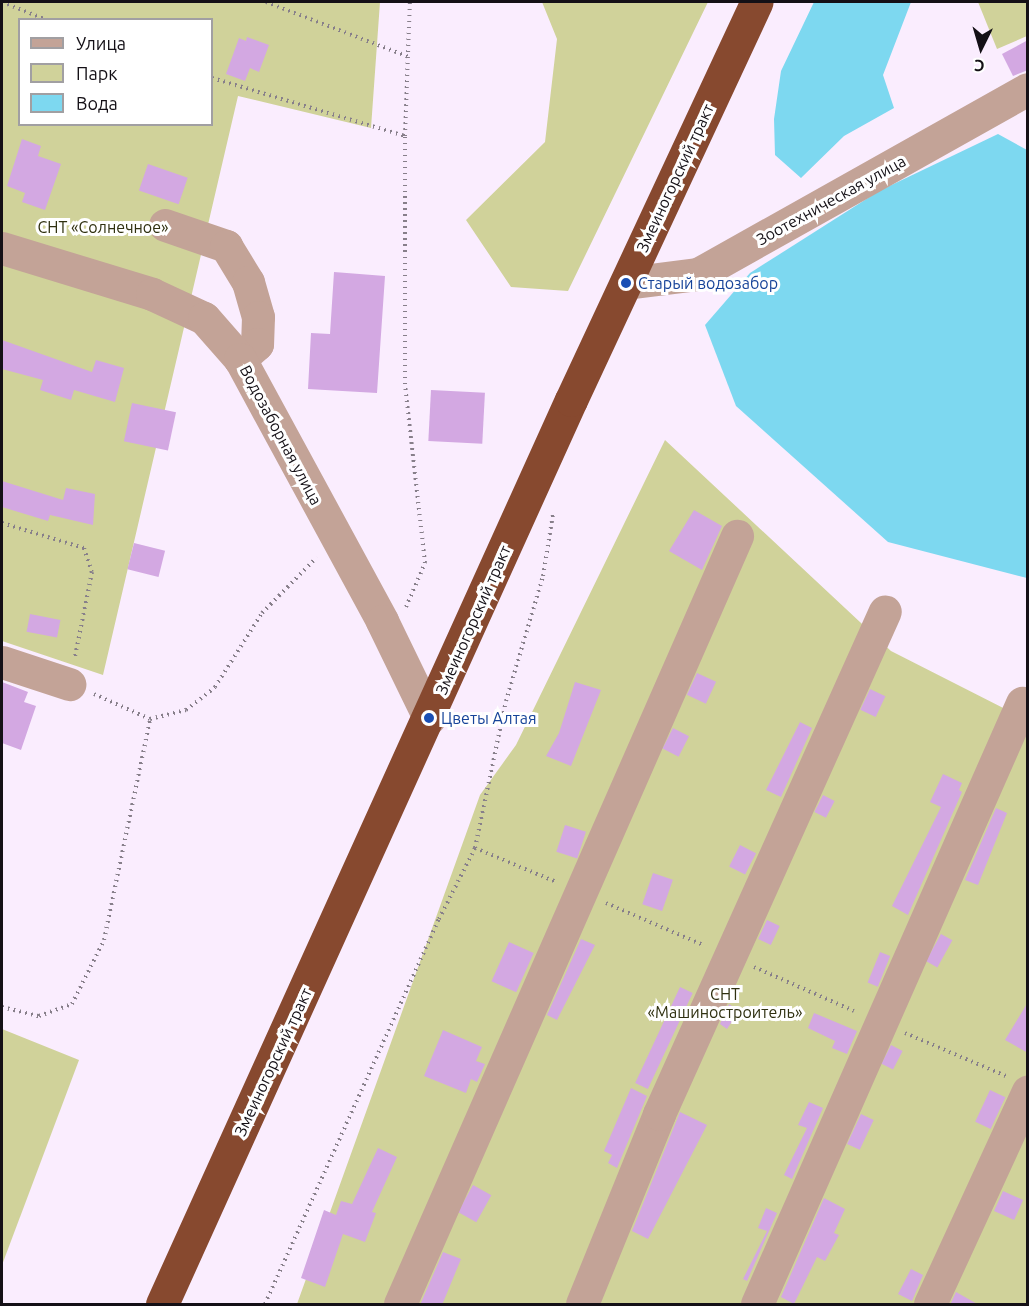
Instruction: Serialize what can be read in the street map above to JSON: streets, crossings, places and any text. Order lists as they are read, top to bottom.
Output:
{
  "streets": {
    "highway": ["Змеиногорский тракт"],
    "street": ["Зоотехническая улица", "Водозаборная улица"]
  },
  "crossings": [
    ["Змеиногорский тракт", "Зоотехническая улица"],
    ["Змеиногорский тракт", "Водозаборная улица"]
  ],
  "parks": ["СНТ «Солнечное»", "СНТ «Машиностроитель»"],
  "places": ["Старый водозабор", "Цветы Алтая"],
  "legend": ["Улица", "Парк", "Вода"],
  "north": "bottom"
}
